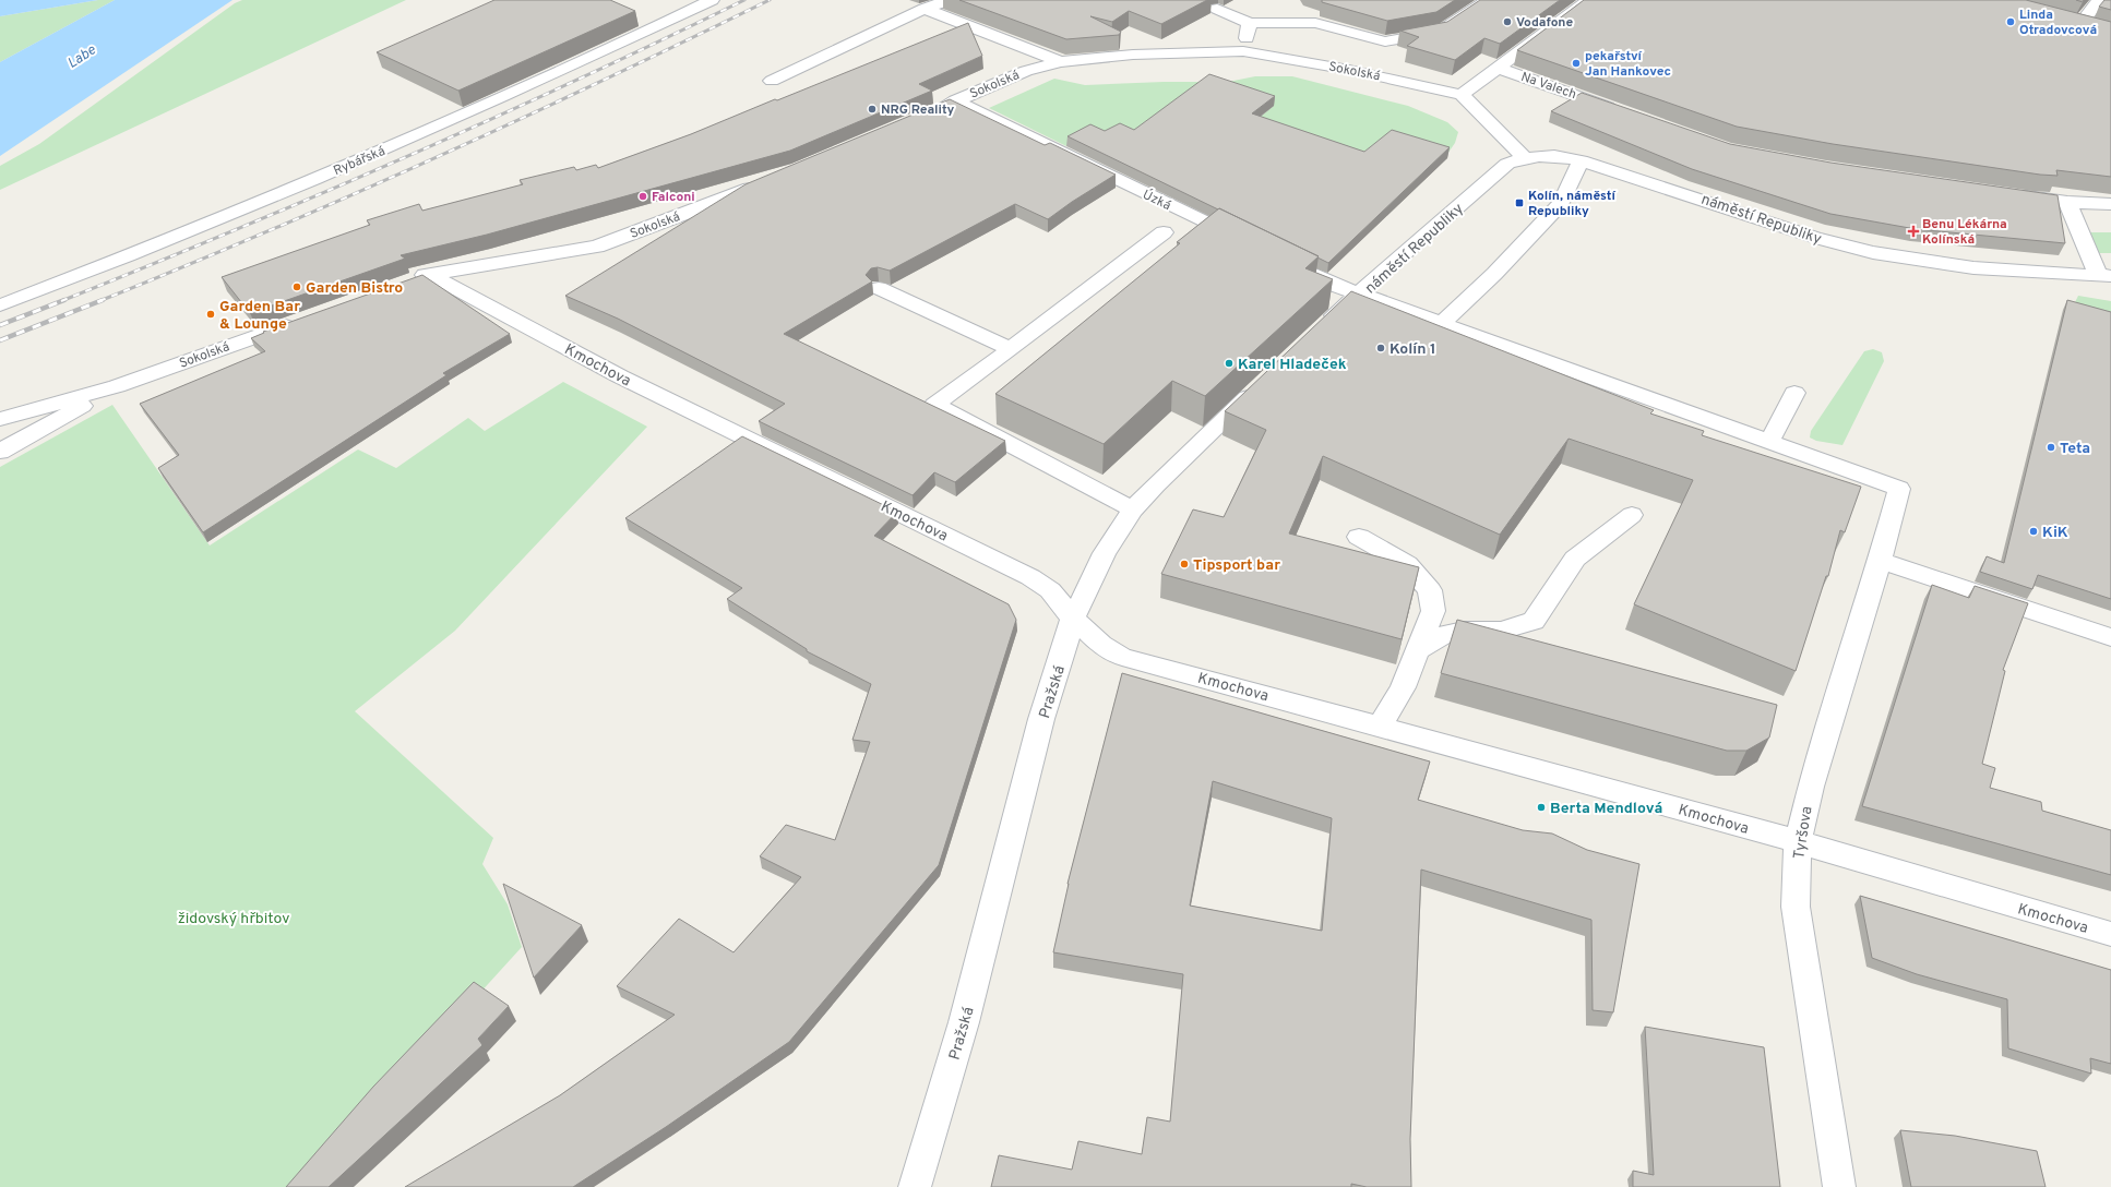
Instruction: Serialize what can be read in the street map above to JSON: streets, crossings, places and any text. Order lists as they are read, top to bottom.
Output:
{
  "streets": {
    "street": [
      "Sokolská",
      "Na Valech",
      "Rybářská",
      "Úzká",
      "náměstí Republiky",
      "Kmochova",
      "Pražská",
      "Tyršova"
    ]
  },
  "crossings": [
    ["Sokolská", "Úzká"],
    ["Sokolská", "Kmochova"],
    ["náměstí Republiky", "Tyršova"],
    ["Kmochova", "Pražská"],
    ["Kmochova", "Tyršova"]
  ],
  "water": ["Labe"],
  "parks": ["židovský hřbitov"],
  "places": {
    "other": [
      "Vodafone",
      "Linda Otradovcová",
      "pekařství Jan Hankovec",
      "NRG Reality",
      "Falconi",
      "Garden Bistro",
      "Garden Bar & Lounge",
      "Kolín 1",
      "Karel Hladeček",
      "Teta",
      "KiK",
      "Tipsport bar",
      "Berta Mendlová"
    ],
    "transit": ["Kolín, náměstí Republiky"],
    "health": ["Benu Lékárna Kolínská"]
  }
}
